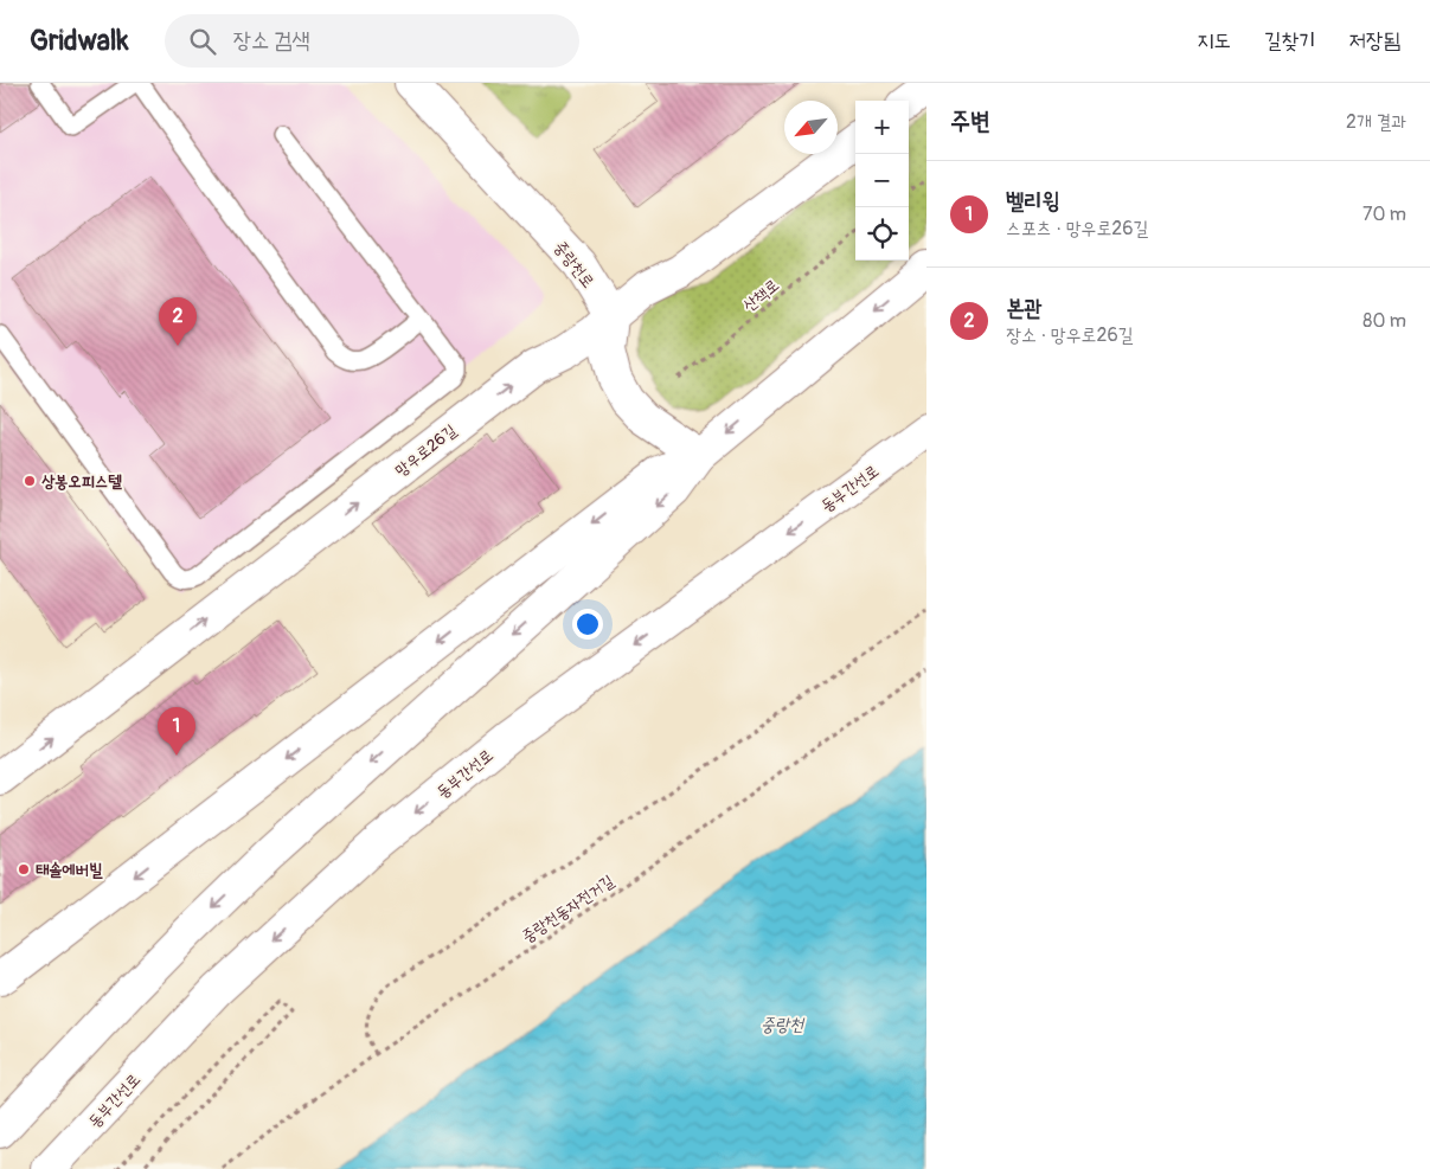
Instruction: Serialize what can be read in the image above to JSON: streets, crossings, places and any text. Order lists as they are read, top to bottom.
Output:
{
  "streets": {
    "main road": ["중랑천로", "망우로26길", "동부간선로"],
    "path": ["산책로", "중랑천동자전거길"]
  },
  "crossings": [
    ["중랑천로", "망우로26길"]
  ],
  "water": ["중랑천"],
  "places": ["상봉오피스텔", "태솔에버빌"],
  "north": "bottom left",
  "page": {
    "header": "Gridwalk",
    "search": "장소 검색",
    "nav": ["지도", "길찾기", "저장됨"],
    "heading": ["주변", "2개 결과"],
    "map_buttons": ["+", "−"],
    "list": [
      {
        "mark": "1",
        "name": "벨리윙",
        "note": "스포츠 · 망우로26길",
        "value": "70 m"
      },
      {
        "mark": "2",
        "name": "본관",
        "note": "장소 · 망우로26길",
        "value": "80 m"
      }
    ],
    "pins": ["2", "1"]
  }
}
